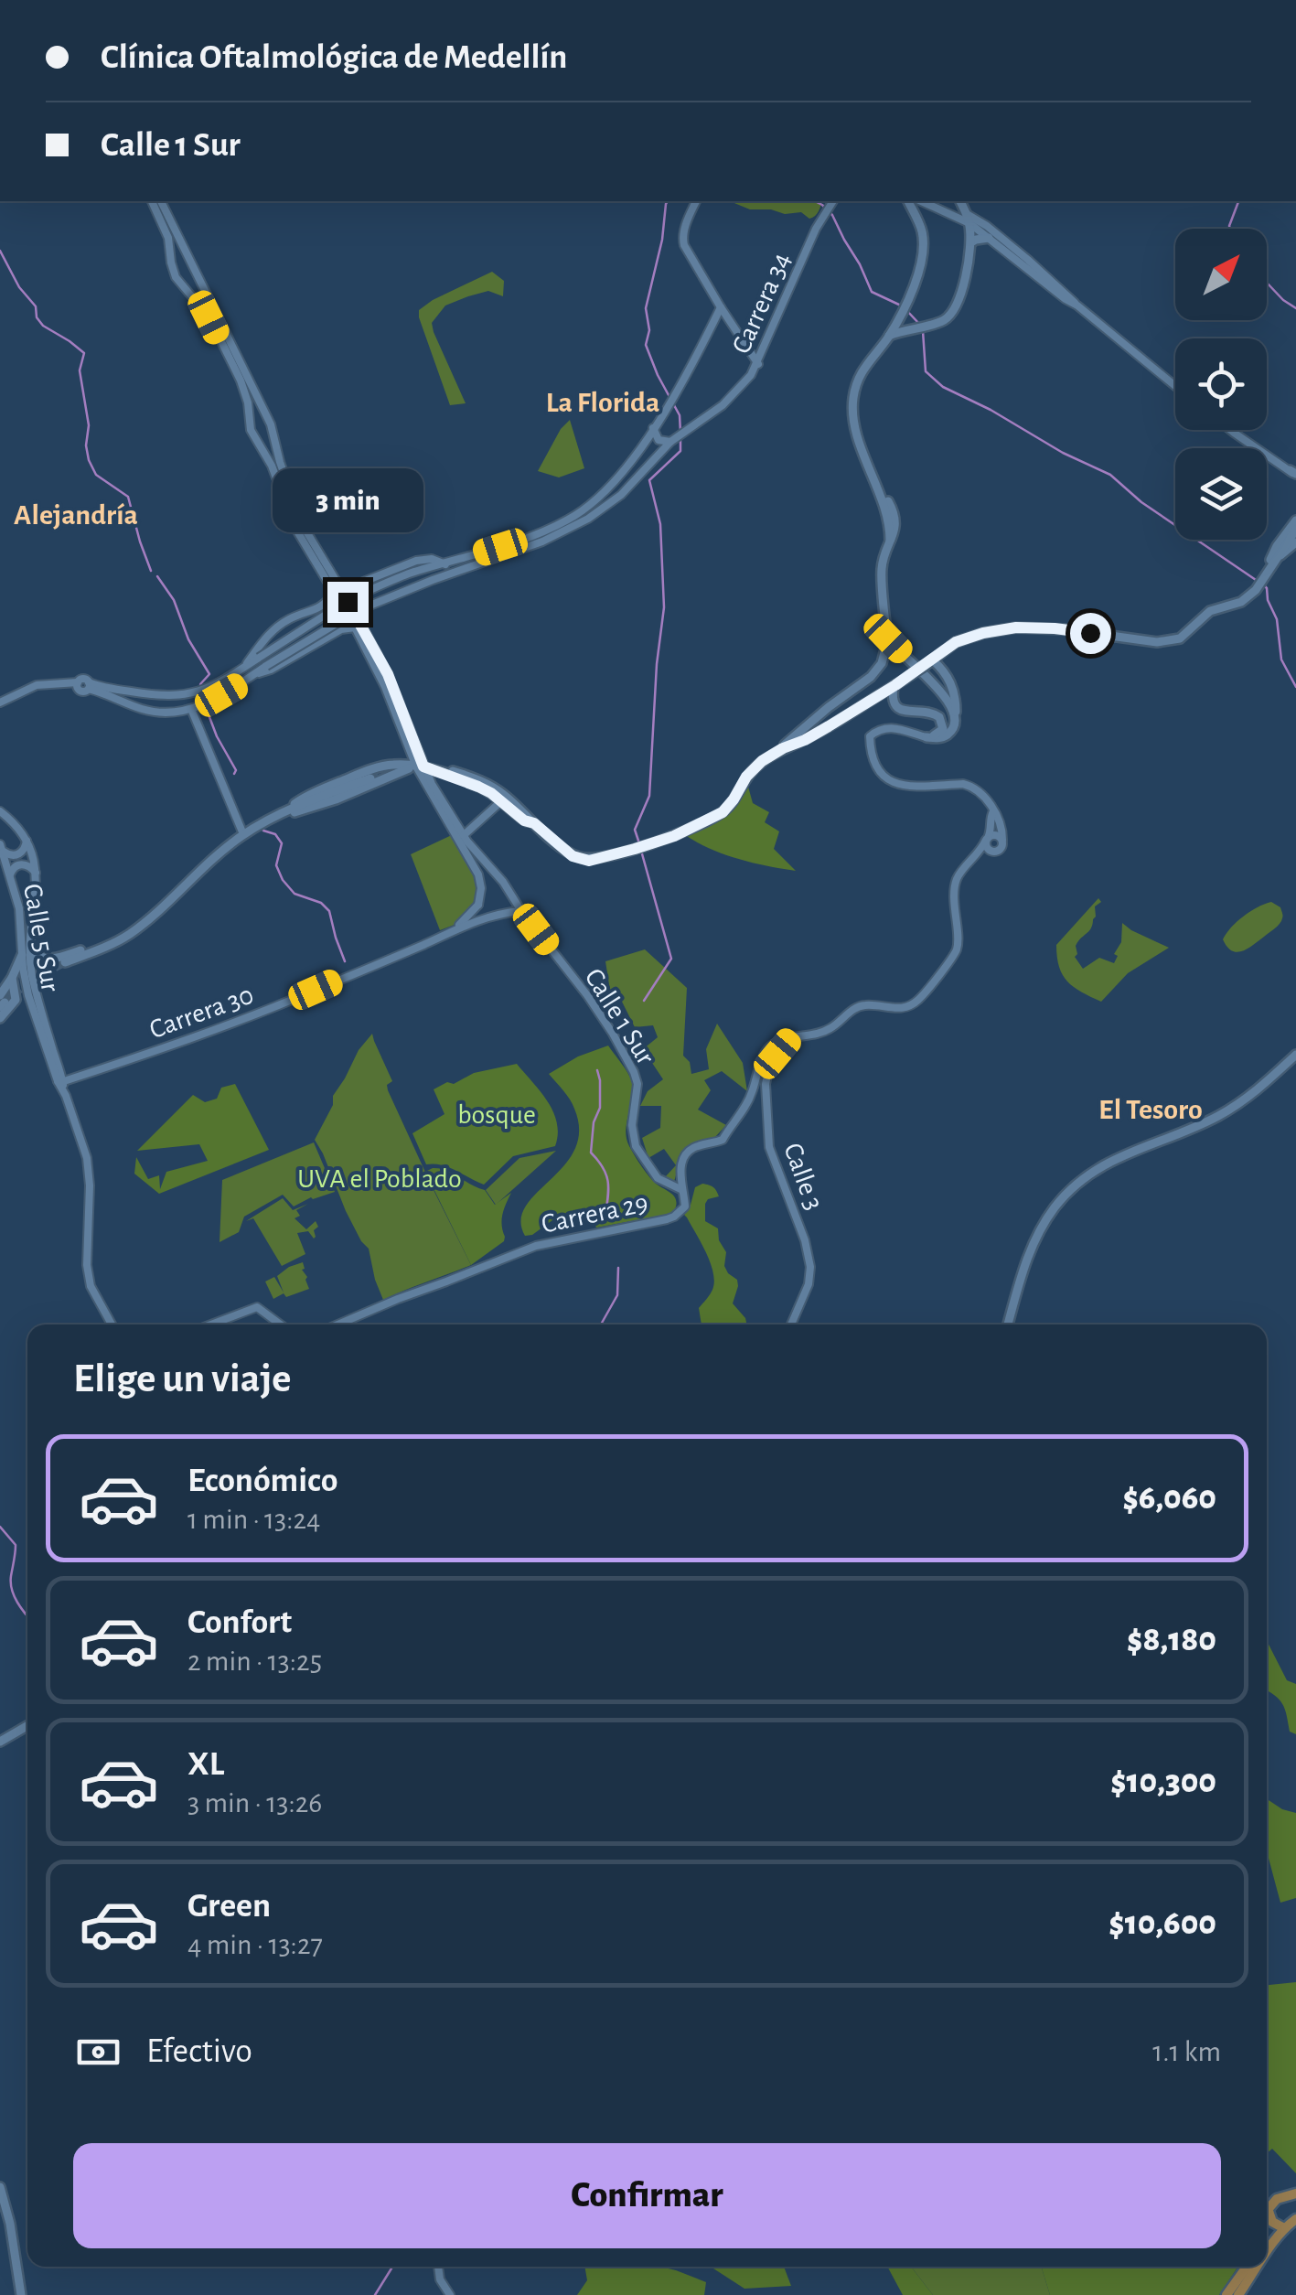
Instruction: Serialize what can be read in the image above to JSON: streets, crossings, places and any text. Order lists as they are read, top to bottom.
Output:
{
  "streets": {
    "street": [
      "Carrera 34",
      "Calle 5 Sur",
      "Carrera 30",
      "Calle 1 Sur",
      "Calle 3",
      "Carrera 29"
    ]
  },
  "crossings": [
    ["Calle 5 Sur", "Carrera 30"],
    ["Calle 1 Sur", "Carrera 29"]
  ],
  "districts": ["La Florida", "Alejandría", "El Tesoro"],
  "parks": ["bosque", "UVA el Poblado"],
  "north": "top right",
  "page": {
    "banner": ["Clínica Oftalmológica de Medellín", "Calle 1 Sur"],
    "bubble": "3 min",
    "heading": "Elige un viaje",
    "list": [
      {
        "name": "Económico",
        "note": "1 min · 13:24",
        "value": "$6,060"
      },
      {
        "name": "Confort",
        "note": "2 min · 13:25",
        "value": "$8,180"
      },
      {
        "name": "XL",
        "note": "3 min · 13:26",
        "value": "$10,300"
      },
      {
        "name": "Green",
        "note": "4 min · 13:27",
        "value": "$10,600"
      }
    ],
    "pay": ["Efectivo", "1.1 km"],
    "buttons": "Confirmar"
  }
}
